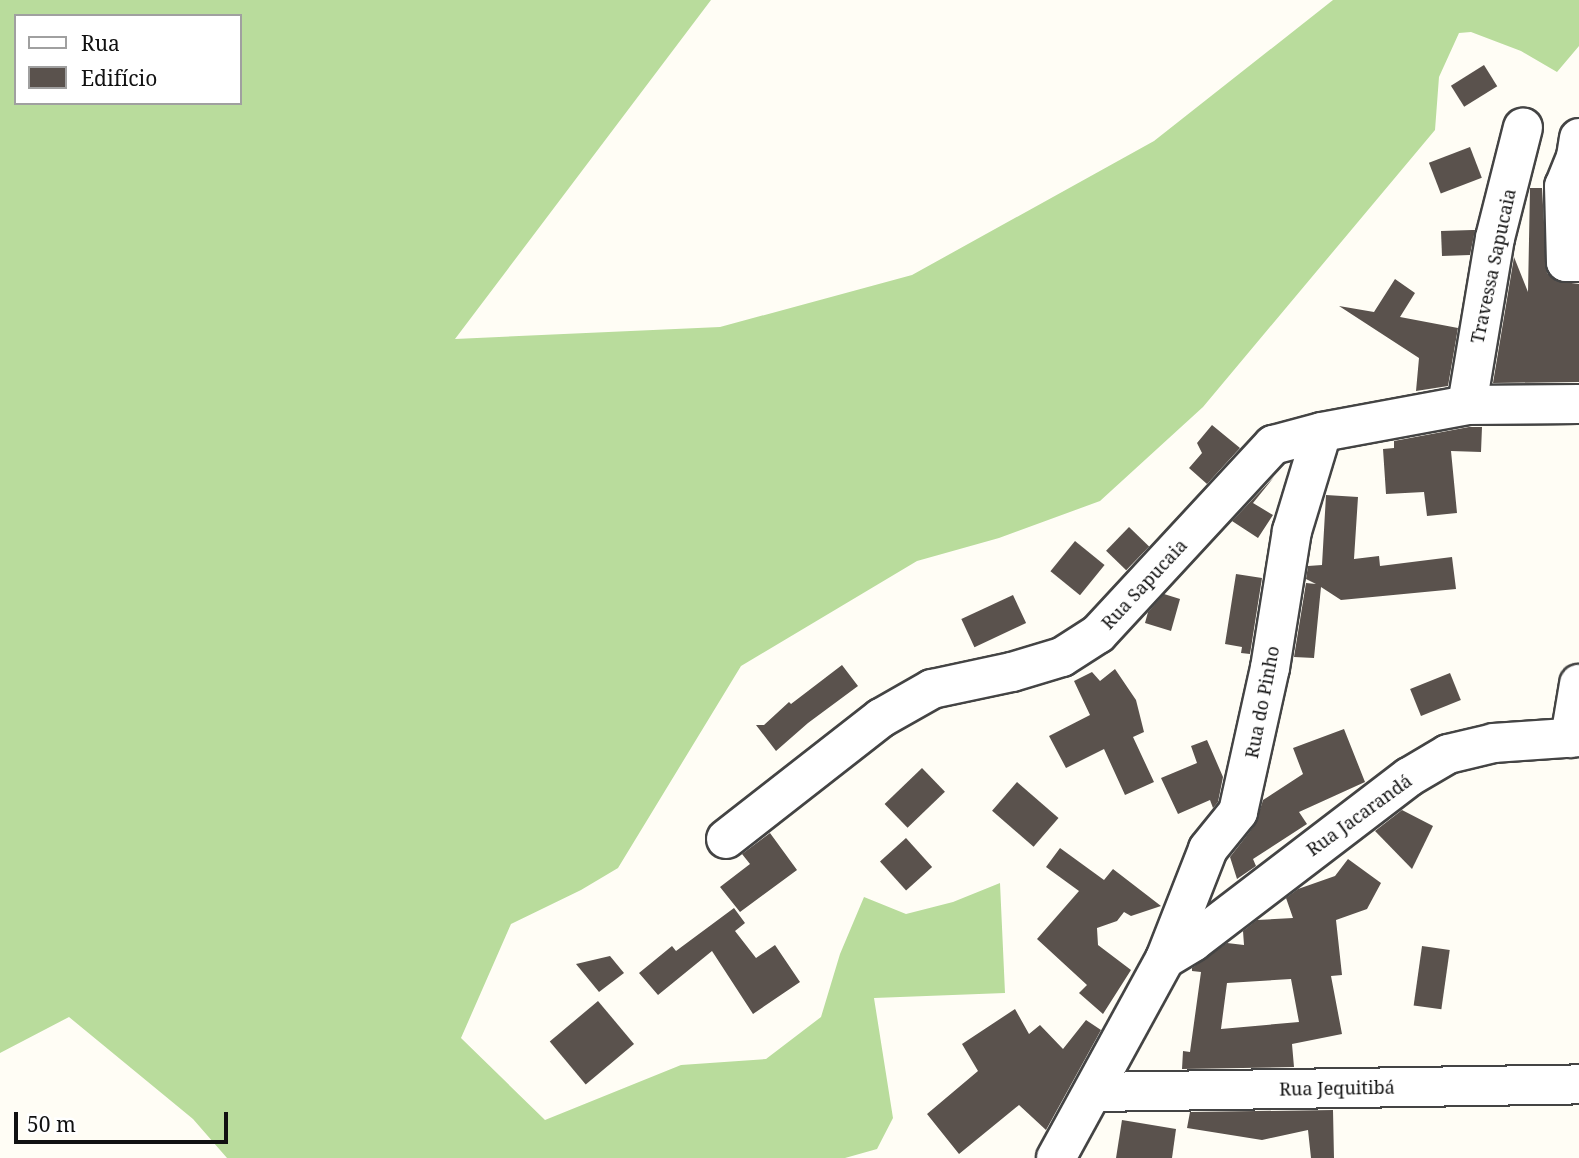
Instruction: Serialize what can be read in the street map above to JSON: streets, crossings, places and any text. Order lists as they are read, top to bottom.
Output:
{
  "streets": {
    "street": [
      "Travessa Sapucaia",
      "Rua Sapucaia",
      "Rua do Pinho",
      "Rua Jacarandá",
      "Rua Jequitibá"
    ]
  },
  "crossings": [
    ["Travessa Sapucaia", "Rua Sapucaia"],
    ["Rua Sapucaia", "Rua do Pinho"],
    ["Rua do Pinho", "Rua Jacarandá"],
    ["Rua do Pinho", "Rua Jequitibá"]
  ],
  "legend": ["Rua", "Edifício"],
  "scale_bar": "50 m"
}
